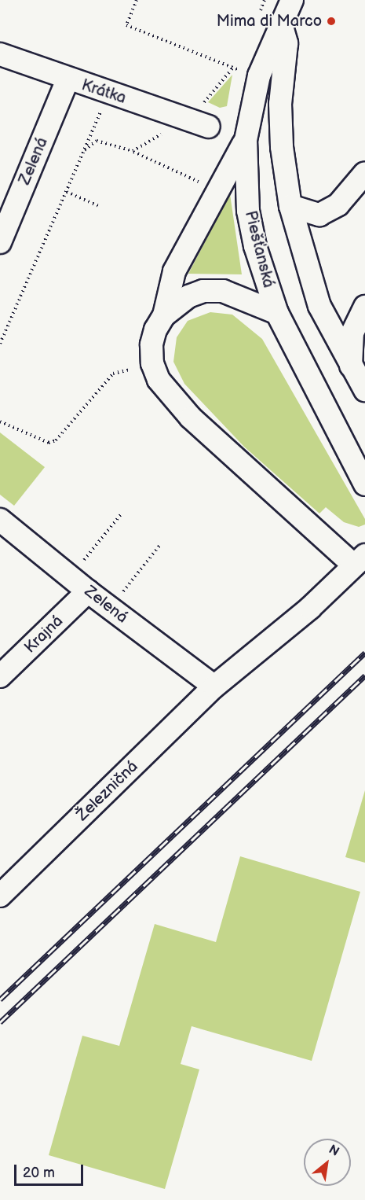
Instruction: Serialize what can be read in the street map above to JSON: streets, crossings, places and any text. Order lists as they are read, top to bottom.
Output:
{
  "streets": {
    "street": [
      "Krátka",
      "Zelená",
      "Piešťanská",
      "Krajná",
      "Železničná"
    ]
  },
  "crossings": [
    ["Krátka", "Zelená"],
    ["Zelená", "Krajná"],
    ["Zelená", "Železničná"]
  ],
  "places": ["Mima di Marco"],
  "scale_bar": "20 m",
  "north": "top right"
}
